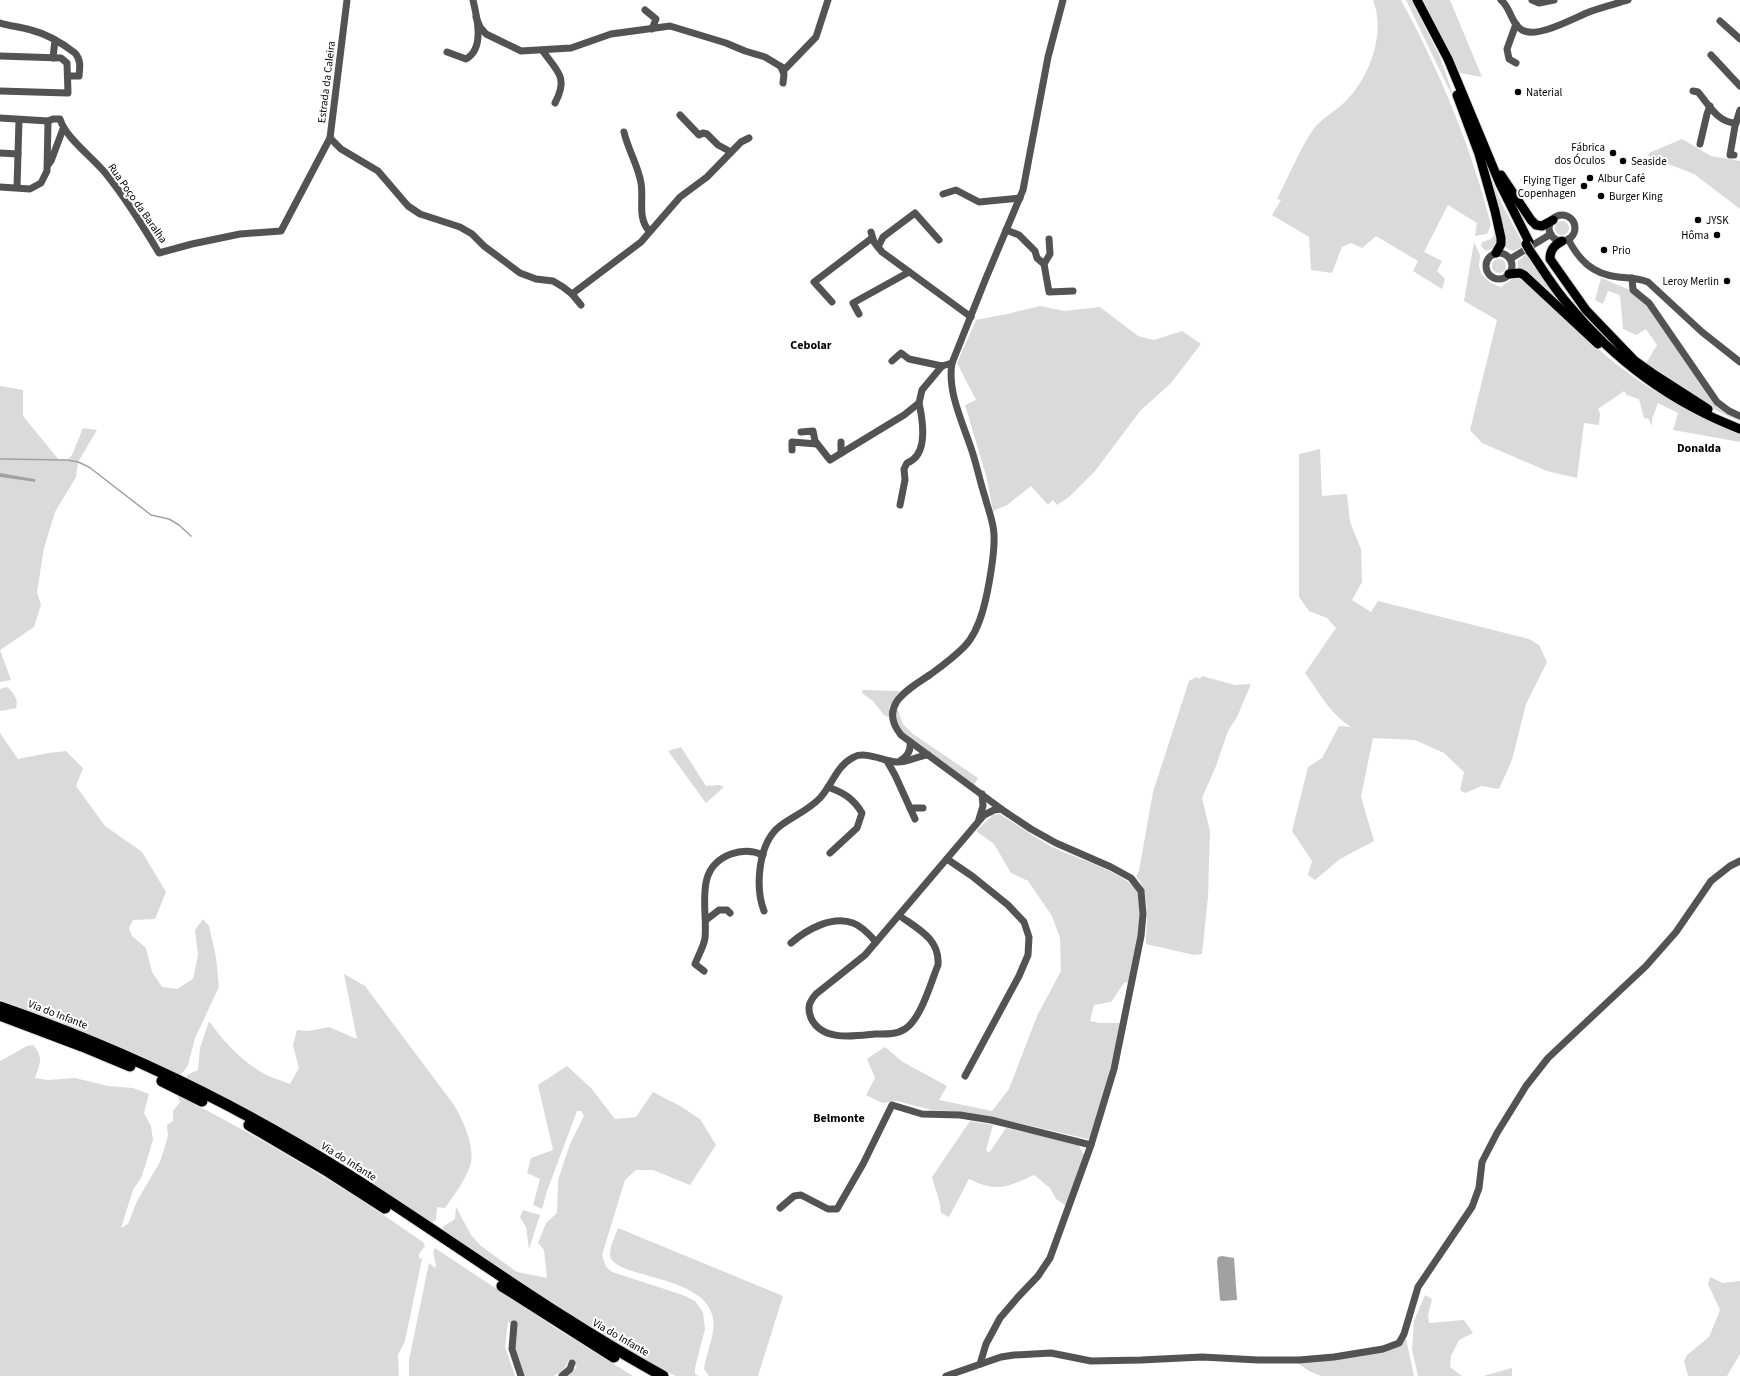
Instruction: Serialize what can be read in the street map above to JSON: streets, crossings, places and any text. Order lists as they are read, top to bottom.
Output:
{
  "streets": {
    "highway": ["Via do Infante"],
    "street": ["Estrada da Caleira", "Rua Poço da Baralha"]
  },
  "crossings": [
    ["Estrada da Caleira", "Rua Poço da Baralha"]
  ],
  "districts": ["Cebolar", "Donalda", "Belmonte"],
  "places": [
    "Naterial",
    "Fábrica dos Óculos",
    "Seaside",
    "Albur Café",
    "Flying Tiger Copenhagen",
    "Burger King",
    "JYSK",
    "Hôma",
    "Prio",
    "Leroy Merlin"
  ]
}
